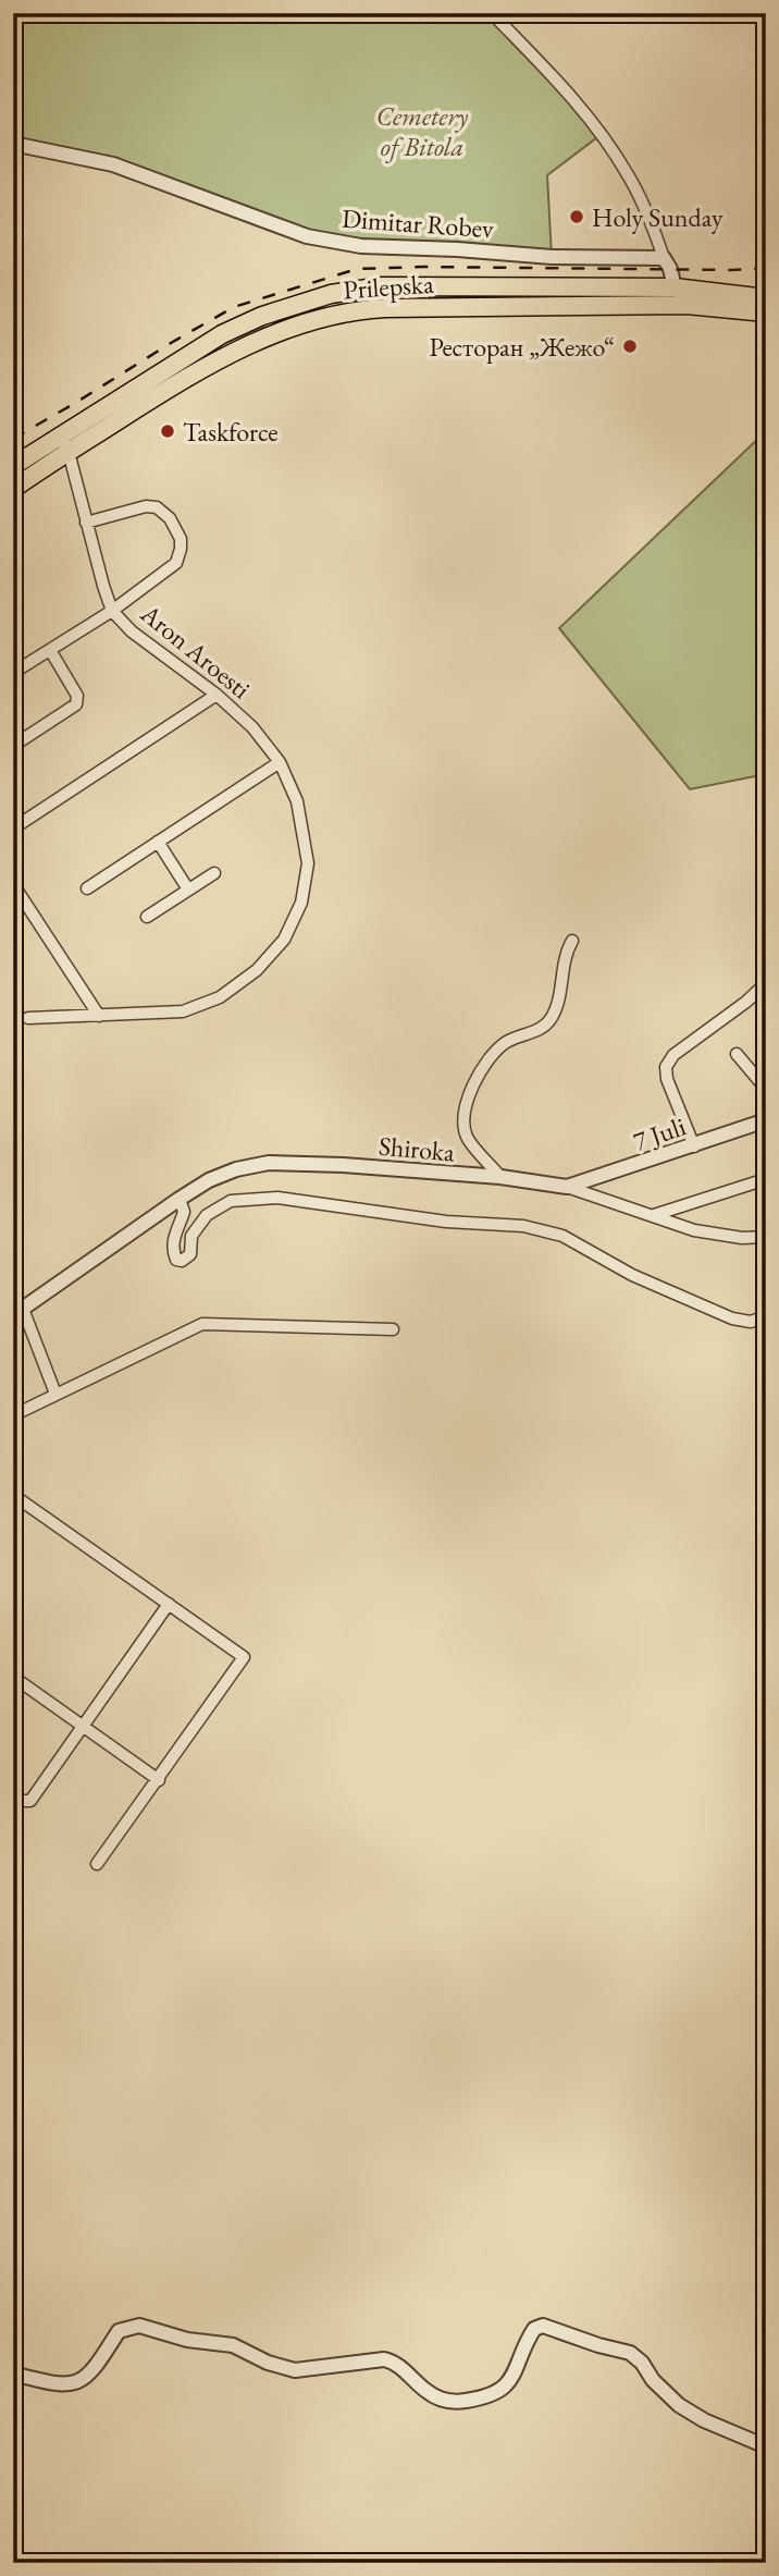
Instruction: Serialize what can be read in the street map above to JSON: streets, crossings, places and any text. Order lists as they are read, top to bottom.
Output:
{
  "streets": {
    "main road": ["Prilepska"],
    "street": [
      "Dimitar Robev",
      "Aron Aroesti",
      "7 Juli",
      "Shiroka"
    ]
  },
  "crossings": [
    ["Prilepska", "Aron Aroesti"],
    ["7 Juli", "Shiroka"]
  ],
  "parks": ["Cemetery of Bitola"],
  "places": ["Holy Sunday", "Ресторан „Жежо“", "Taskforce"]
}
